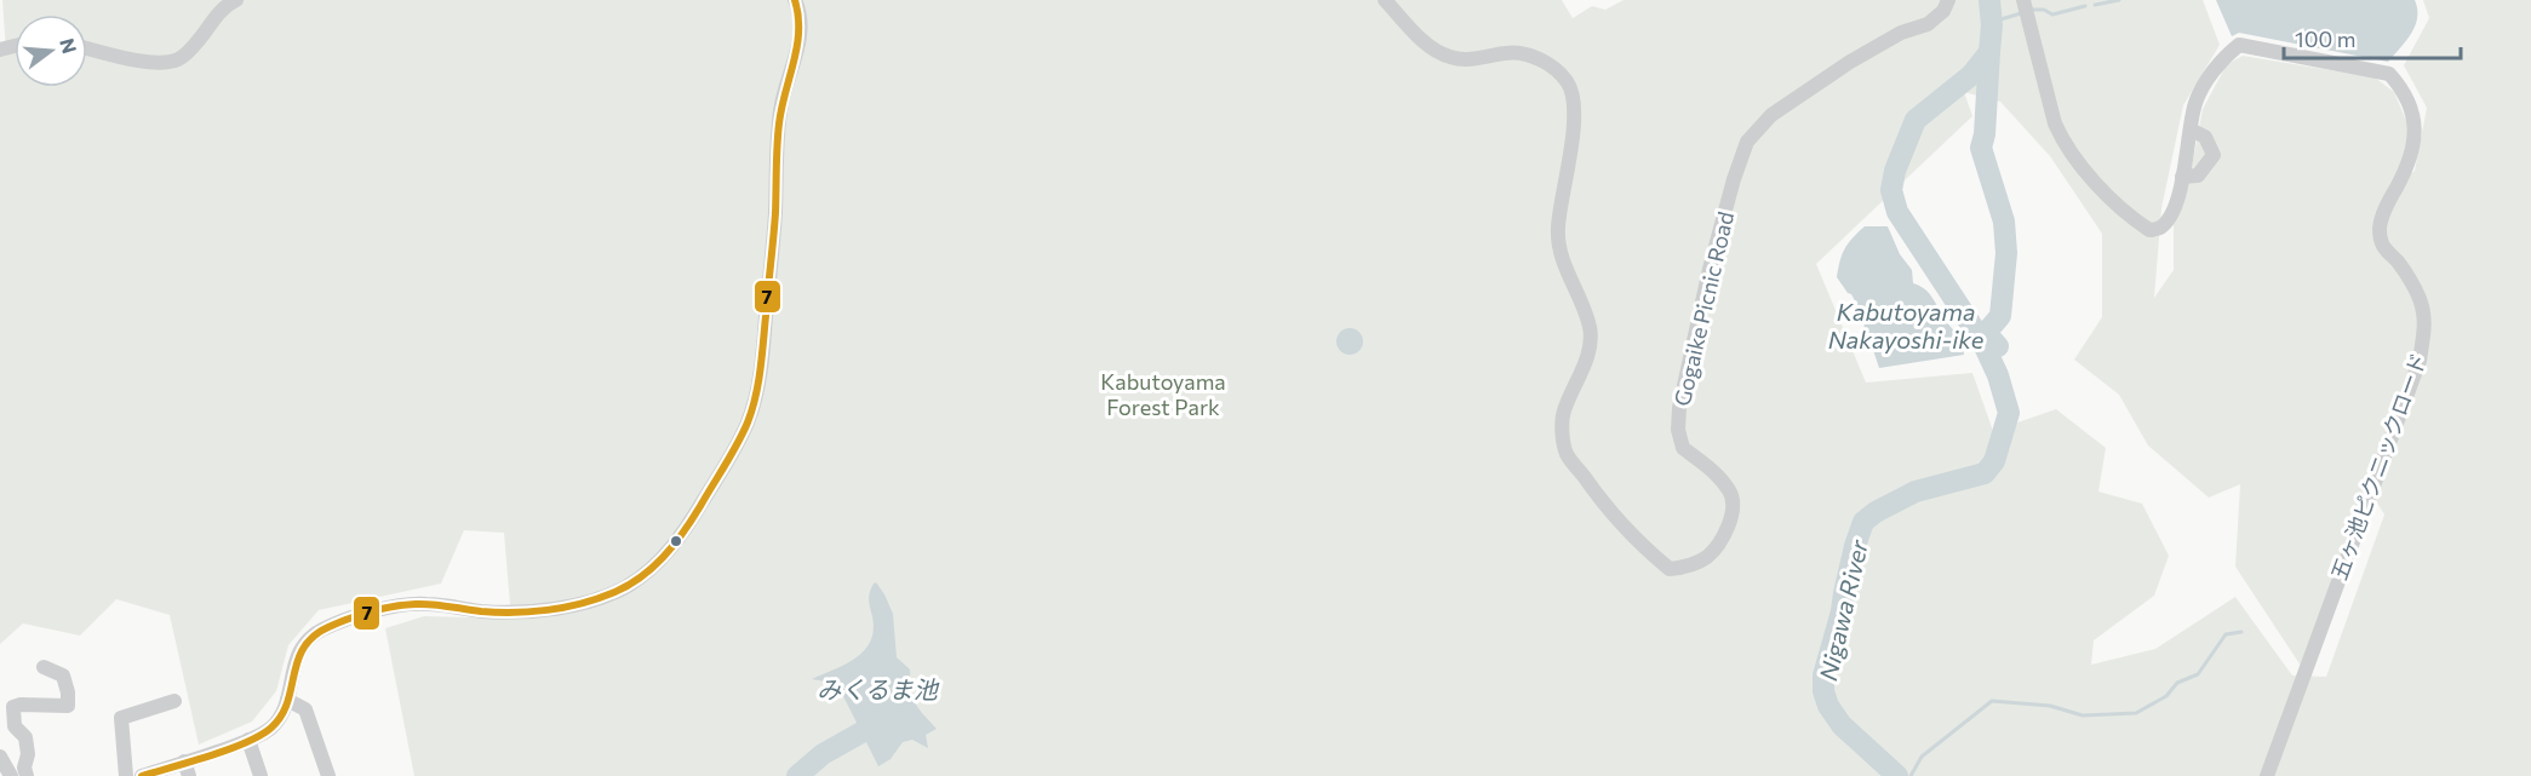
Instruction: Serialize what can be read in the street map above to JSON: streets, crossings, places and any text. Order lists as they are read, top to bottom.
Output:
{
  "streets": {
    "street": ["Gogaike Picnic Road", "五ヶ池ピクニックロード"]
  },
  "water": ["Kabutoyama Nakayoshi-ike", "Nigawa River", "みくるま池"],
  "parks": ["Kabutoyama Forest Park"],
  "lines": ["transit line 7"],
  "scale_bar": "100 m",
  "north": "right"
}
